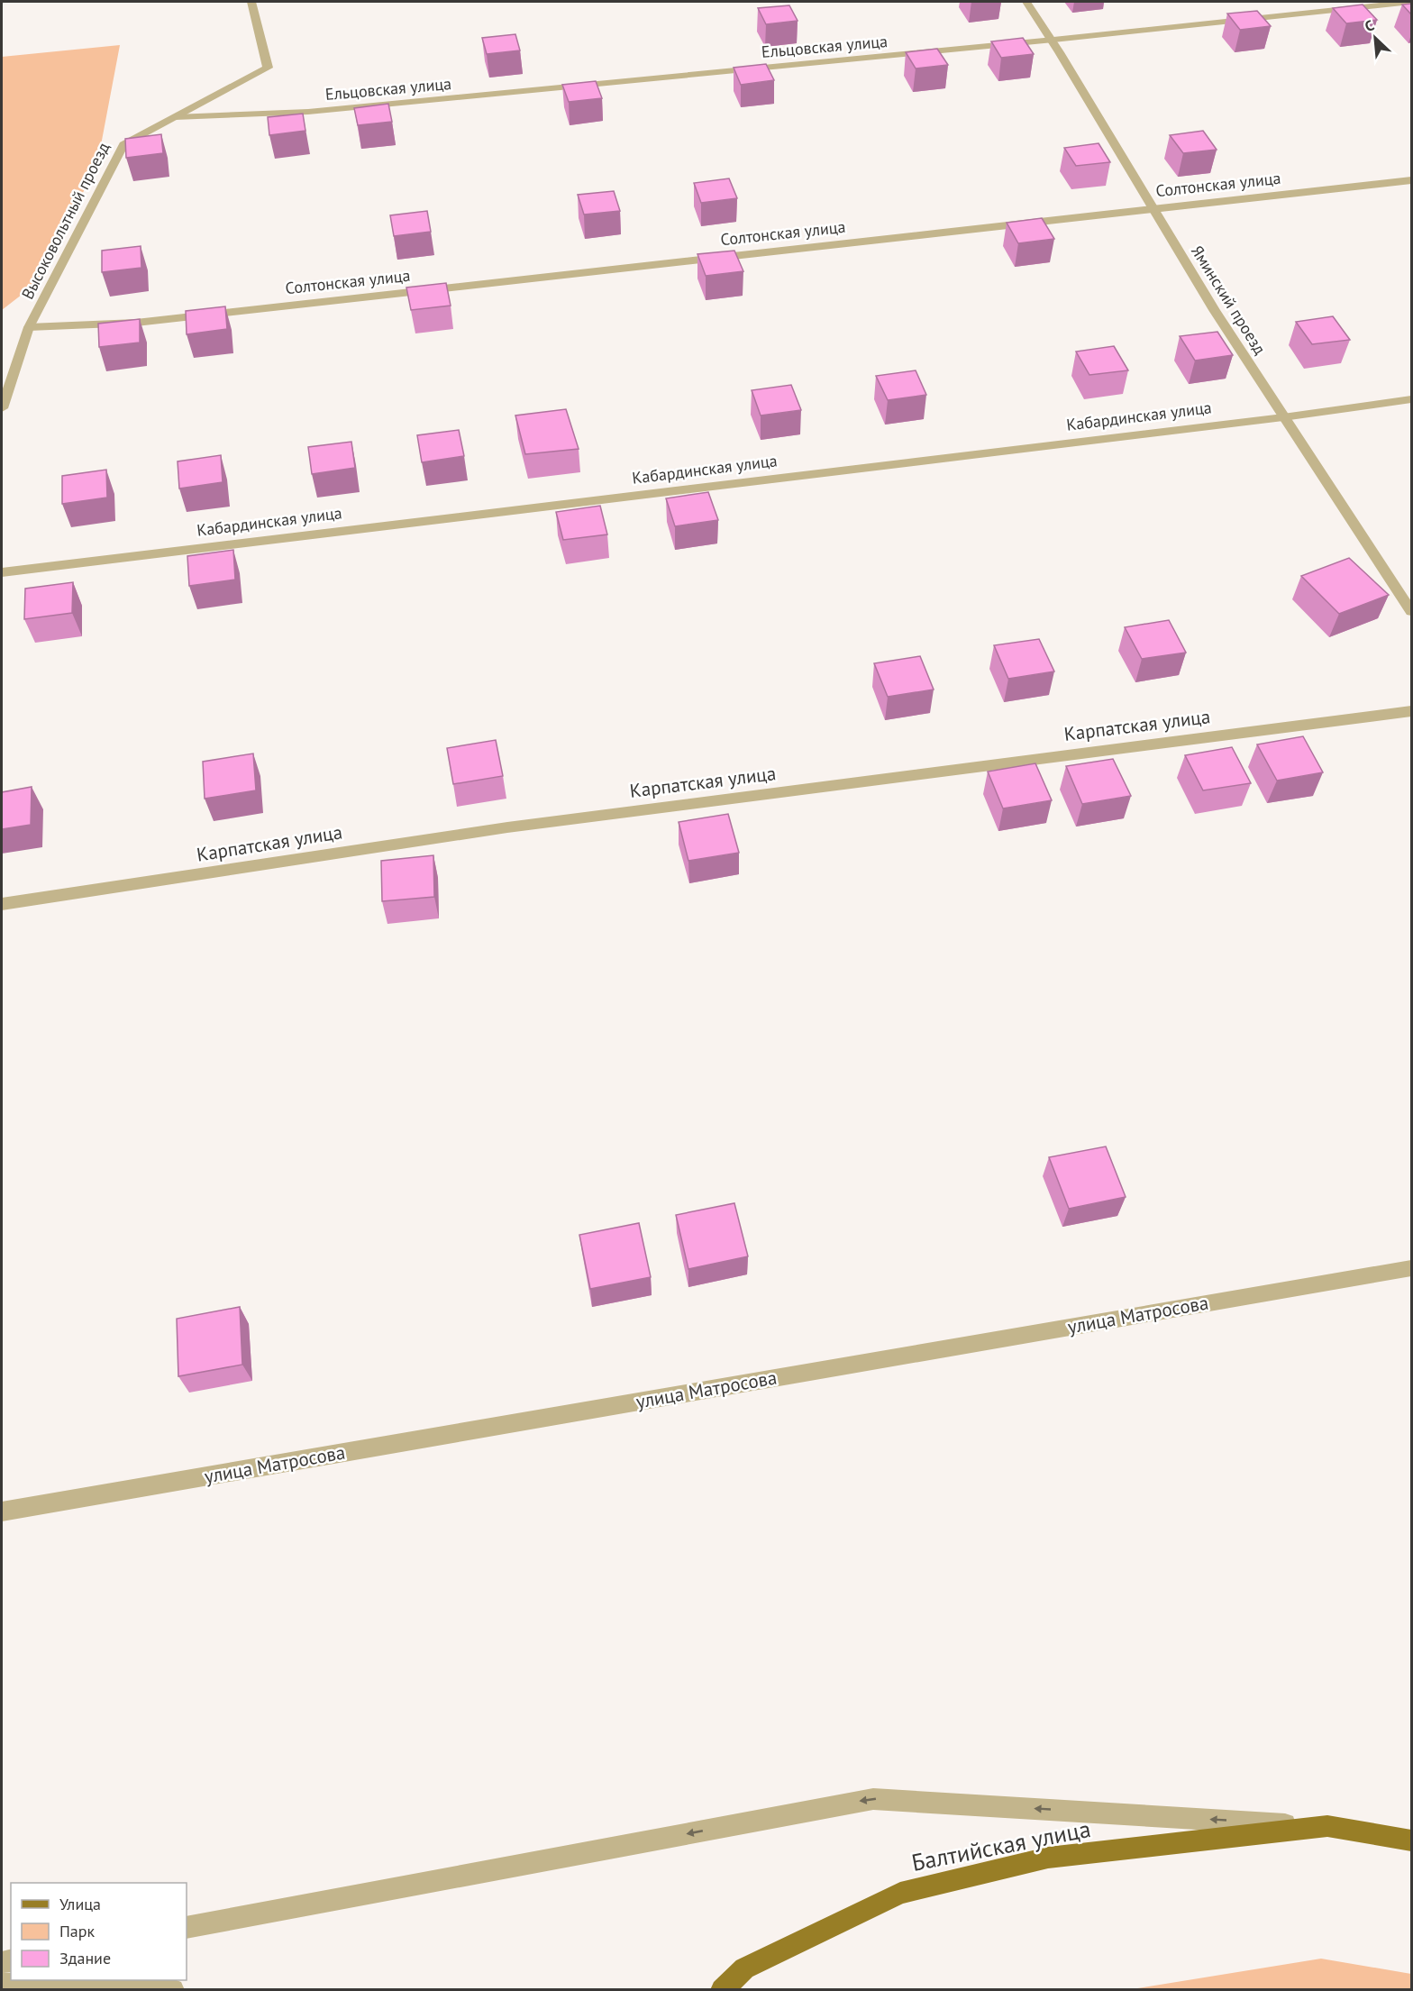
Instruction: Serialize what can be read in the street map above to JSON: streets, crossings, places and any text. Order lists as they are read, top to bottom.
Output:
{
  "streets": {
    "main road": ["Балтийская улица"],
    "street": [
      "Ельцовская улица",
      "Солтонская улица",
      "Высоковольтный проезд",
      "Яминский проезд",
      "Кабардинская улица",
      "Карпатская улица",
      "улица Матросова"
    ]
  },
  "crossings": [
    ["Ельцовская улица", "Высоковольтный проезд"],
    ["Ельцовская улица", "Яминский проезд"],
    ["Солтонская улица", "Высоковольтный проезд"],
    ["Солтонская улица", "Яминский проезд"],
    ["Яминский проезд", "Кабардинская улица"]
  ],
  "legend": ["Улица", "Парк", "Здание"],
  "north": "top left"
}
